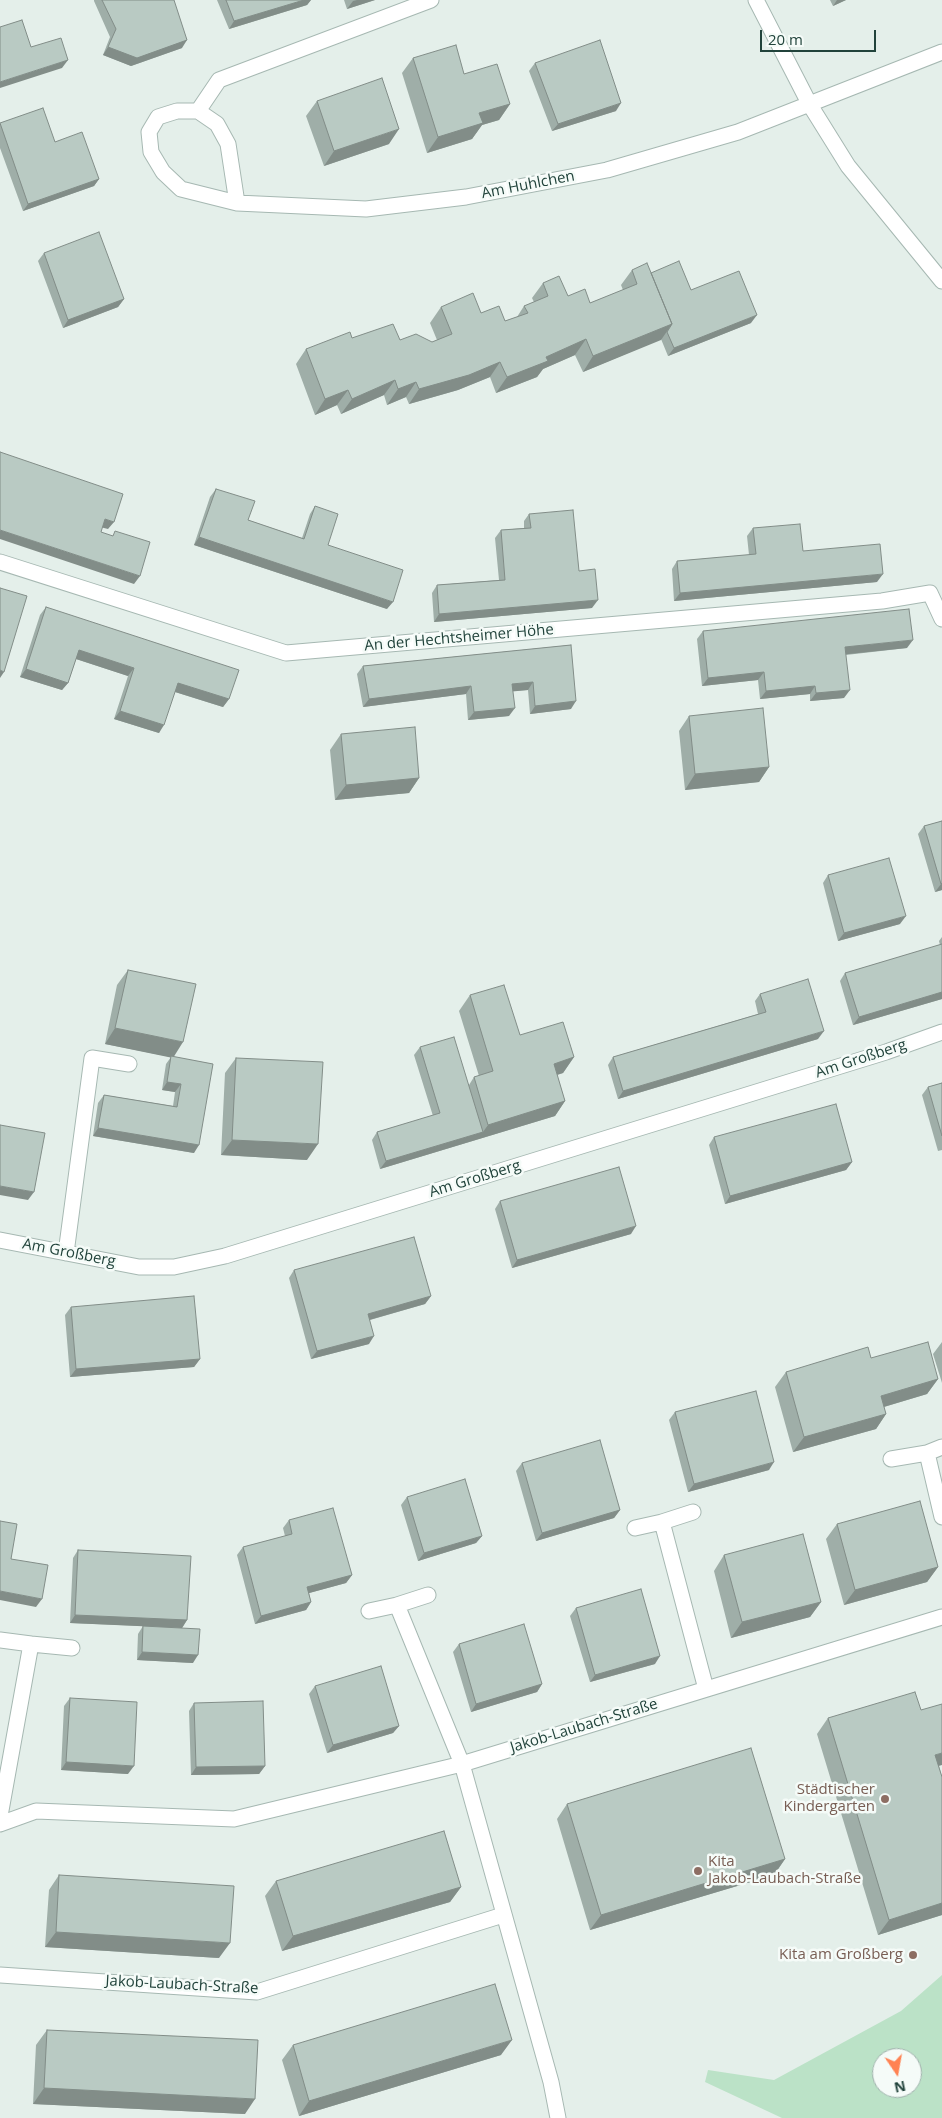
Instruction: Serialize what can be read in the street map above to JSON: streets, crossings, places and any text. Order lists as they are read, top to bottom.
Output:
{
  "streets": {
    "street": [
      "Am Huhlchen",
      "An der Hechtsheimer Höhe",
      "Am Großberg",
      "Jakob-Laubach-Straße"
    ]
  },
  "places": ["Städtischer Kindergarten", "Kita Jakob-Laubach-Straße", "Kita am Großberg"],
  "scale_bar": "20 m",
  "north": "bottom"
}
